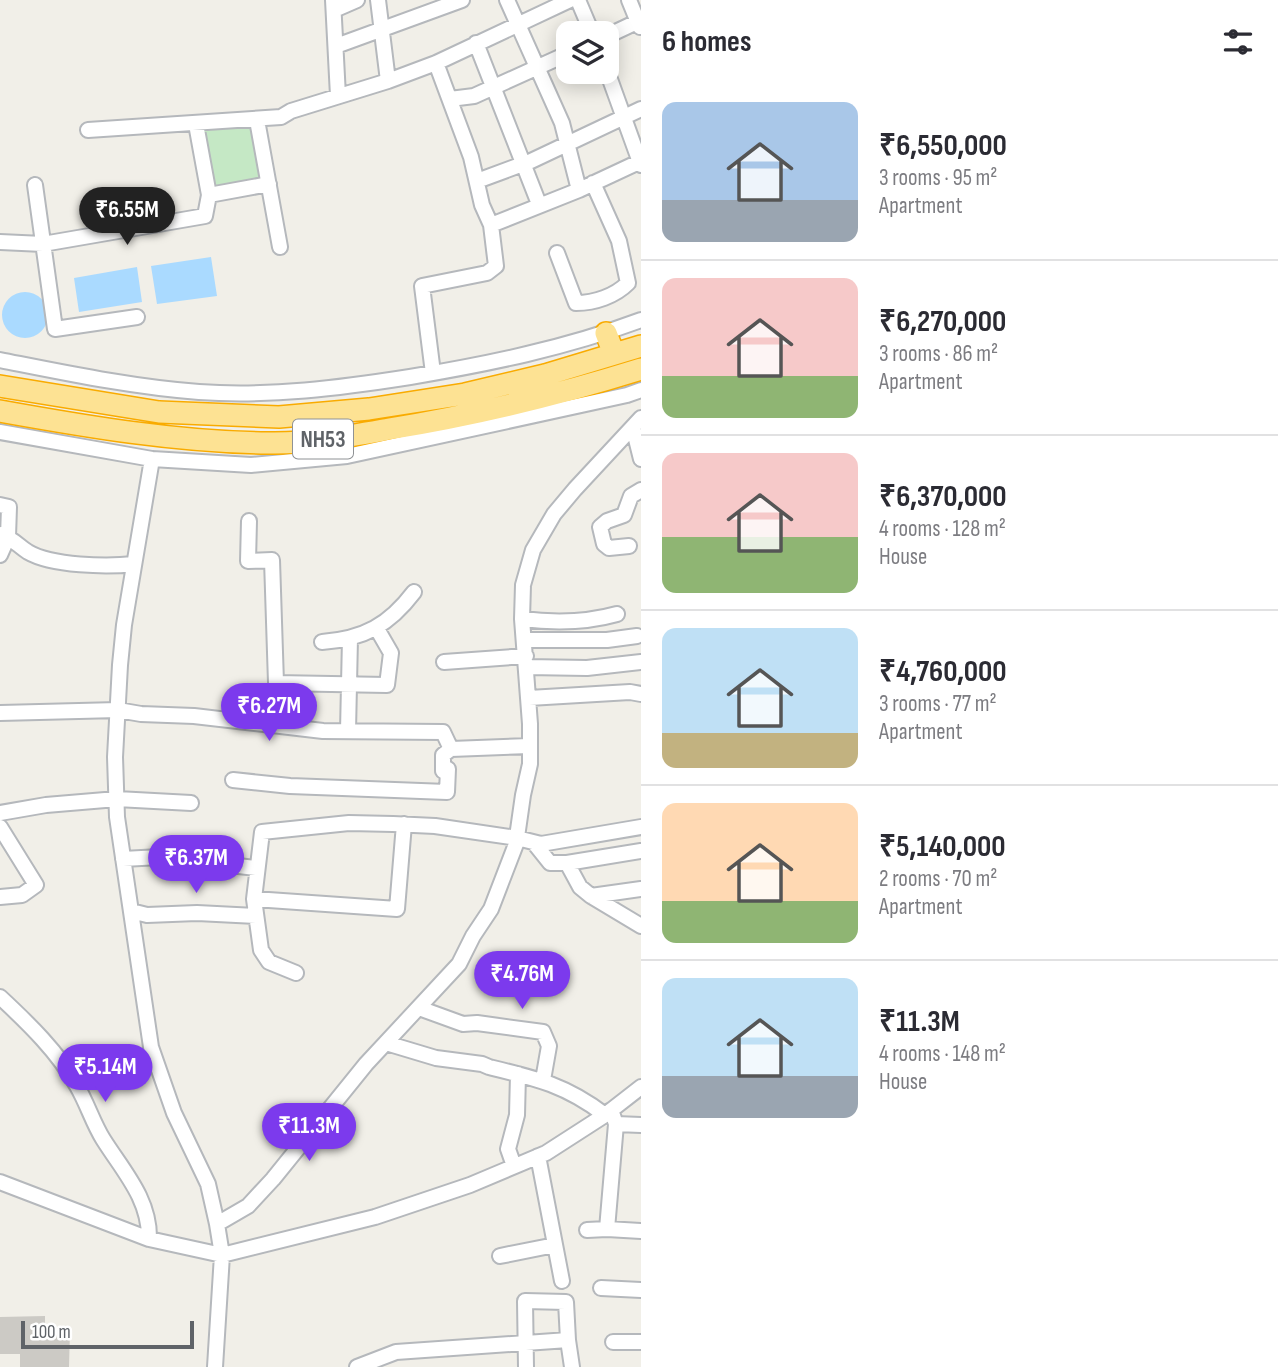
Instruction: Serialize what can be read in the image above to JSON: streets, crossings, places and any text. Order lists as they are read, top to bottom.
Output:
{
  "streets": {
    "highway": ["NH53"]
  },
  "scale_bar": "100 m",
  "page": {
    "heading": "6 homes",
    "list": [
      {
        "name": "₹6,550,000",
        "note": "3 rooms · 95 m² · Apartment"
      },
      {
        "name": "₹6,270,000",
        "note": "3 rooms · 86 m² · Apartment"
      },
      {
        "name": "₹6,370,000",
        "note": "4 rooms · 128 m² · House"
      },
      {
        "name": "₹4,760,000",
        "note": "3 rooms · 77 m² · Apartment"
      },
      {
        "name": "₹5,140,000",
        "note": "2 rooms · 70 m² · Apartment"
      },
      {
        "name": "₹11.3M",
        "note": "4 rooms · 148 m² · House"
      }
    ],
    "price": [
      "₹6.55M",
      "₹6.27M",
      "₹6.37M",
      "₹4.76M",
      "₹5.14M",
      "₹11.3M"
    ],
    "scale": "100 m"
  }
}
